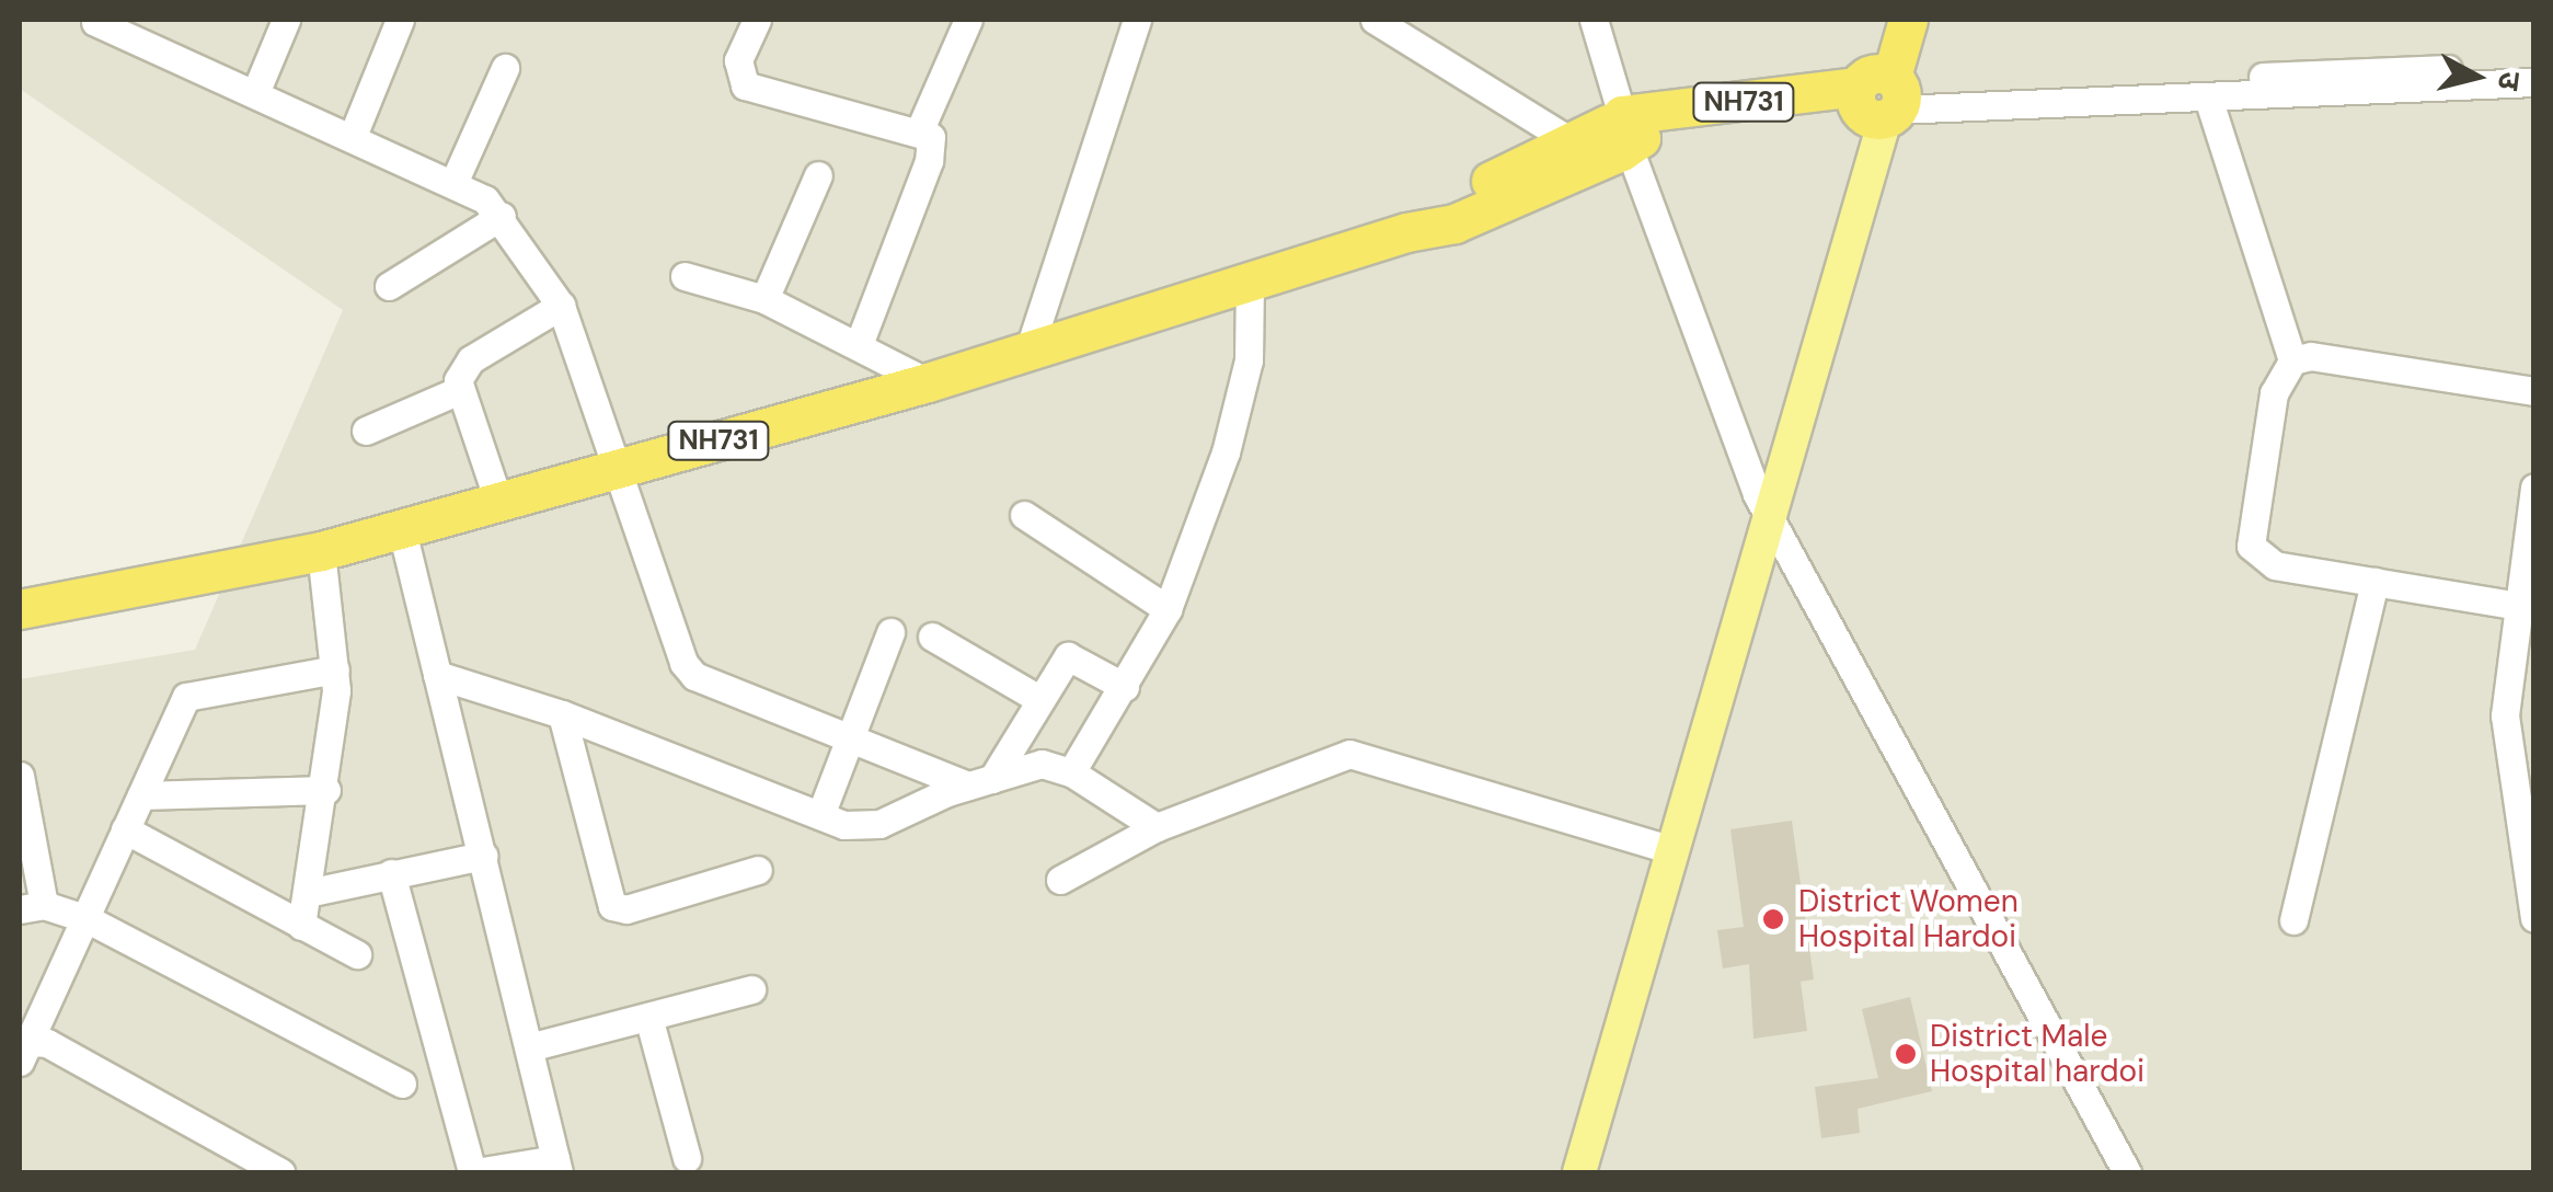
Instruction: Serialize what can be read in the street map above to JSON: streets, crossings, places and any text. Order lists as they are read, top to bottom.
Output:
{
  "streets": {
    "highway": ["NH731"]
  },
  "places": ["District Women Hospital Hardoi", "District Male Hospital hardoi"],
  "north": "right"
}
